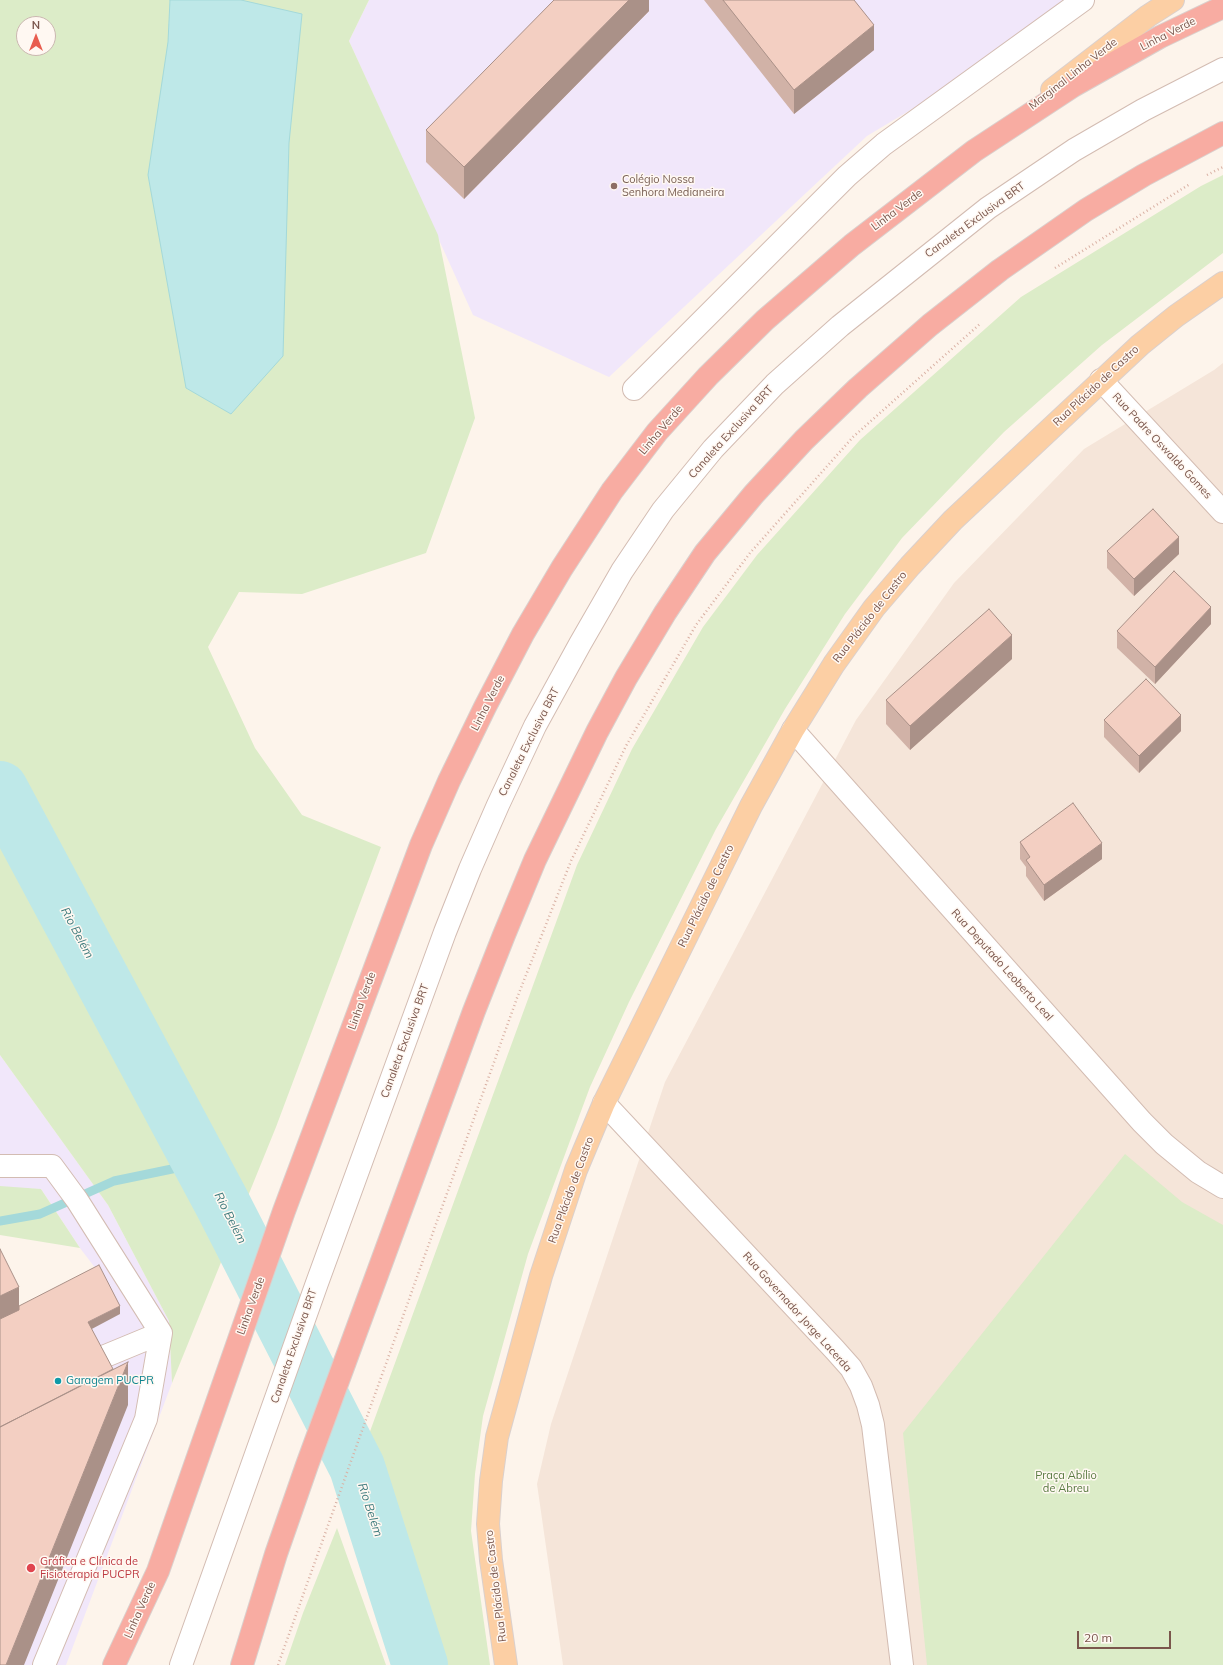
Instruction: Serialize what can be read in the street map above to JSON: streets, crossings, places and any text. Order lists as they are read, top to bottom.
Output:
{
  "streets": {
    "highway": ["Linha Verde"],
    "main road": ["Marginal Linha Verde", "Rua Plácido de Castro"],
    "street": [
      "Canaleta Exclusiva BRT",
      "Rua Padre Oswaldo Gomes",
      "Rua Deputado Leoberto Leal",
      "Rua Governador Jorge Lacerda"
    ]
  },
  "crossings": [
    ["Linha Verde", "Marginal Linha Verde"],
    ["Rua Plácido de Castro", "Rua Padre Oswaldo Gomes"],
    ["Rua Plácido de Castro", "Rua Deputado Leoberto Leal"],
    ["Rua Plácido de Castro", "Rua Governador Jorge Lacerda"]
  ],
  "water": ["Rio Belém"],
  "parks": ["Praça Abílio de Abreu"],
  "places": ["Colégio Nossa Senhora Medianeira", "Garagem PUCPR", "Gráfica e Clínica de Fisioterapia PUCPR"],
  "scale_bar": "20 m",
  "north": "top"
}
